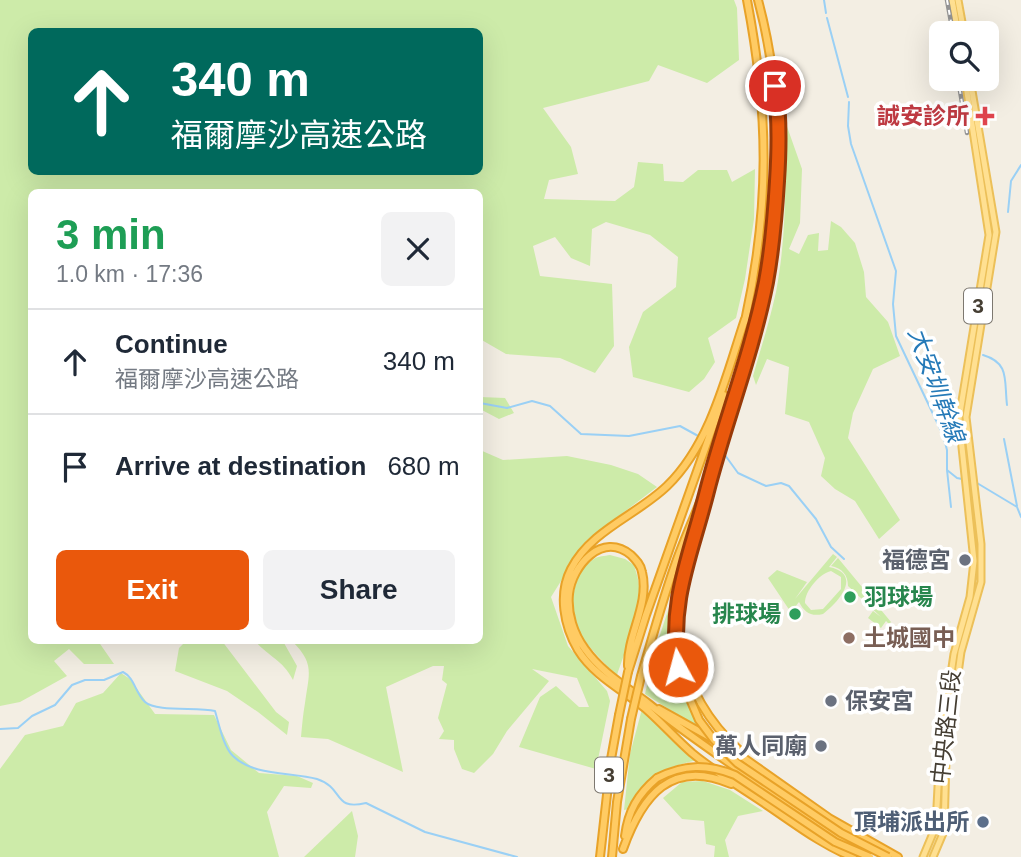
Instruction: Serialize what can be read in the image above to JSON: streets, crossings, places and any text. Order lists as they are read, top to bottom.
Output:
{
  "streets": {
    "highway": ["3"],
    "main road": ["中央路三段"]
  },
  "crossings": [
    ["3", "中央路三段"]
  ],
  "water": ["大安圳幹線"],
  "places": {
    "health": ["誠安診所"],
    "other": [
      "福德宮",
      "羽球場",
      "排球場",
      "土城國中",
      "保安宮",
      "萬人同廟",
      "頂埔派出所"
    ]
  },
  "page": {
    "turn": ["340 m", "福爾摩沙高速公路"],
    "heading": ["3 min", "1.0 km · 17:36"],
    "list": [
      {
        "name": "Continue",
        "note": "福爾摩沙高速公路",
        "value": "340 m"
      },
      {
        "name": "Arrive at destination",
        "value": "680 m"
      }
    ],
    "buttons": ["Exit", "Share"]
  }
}
